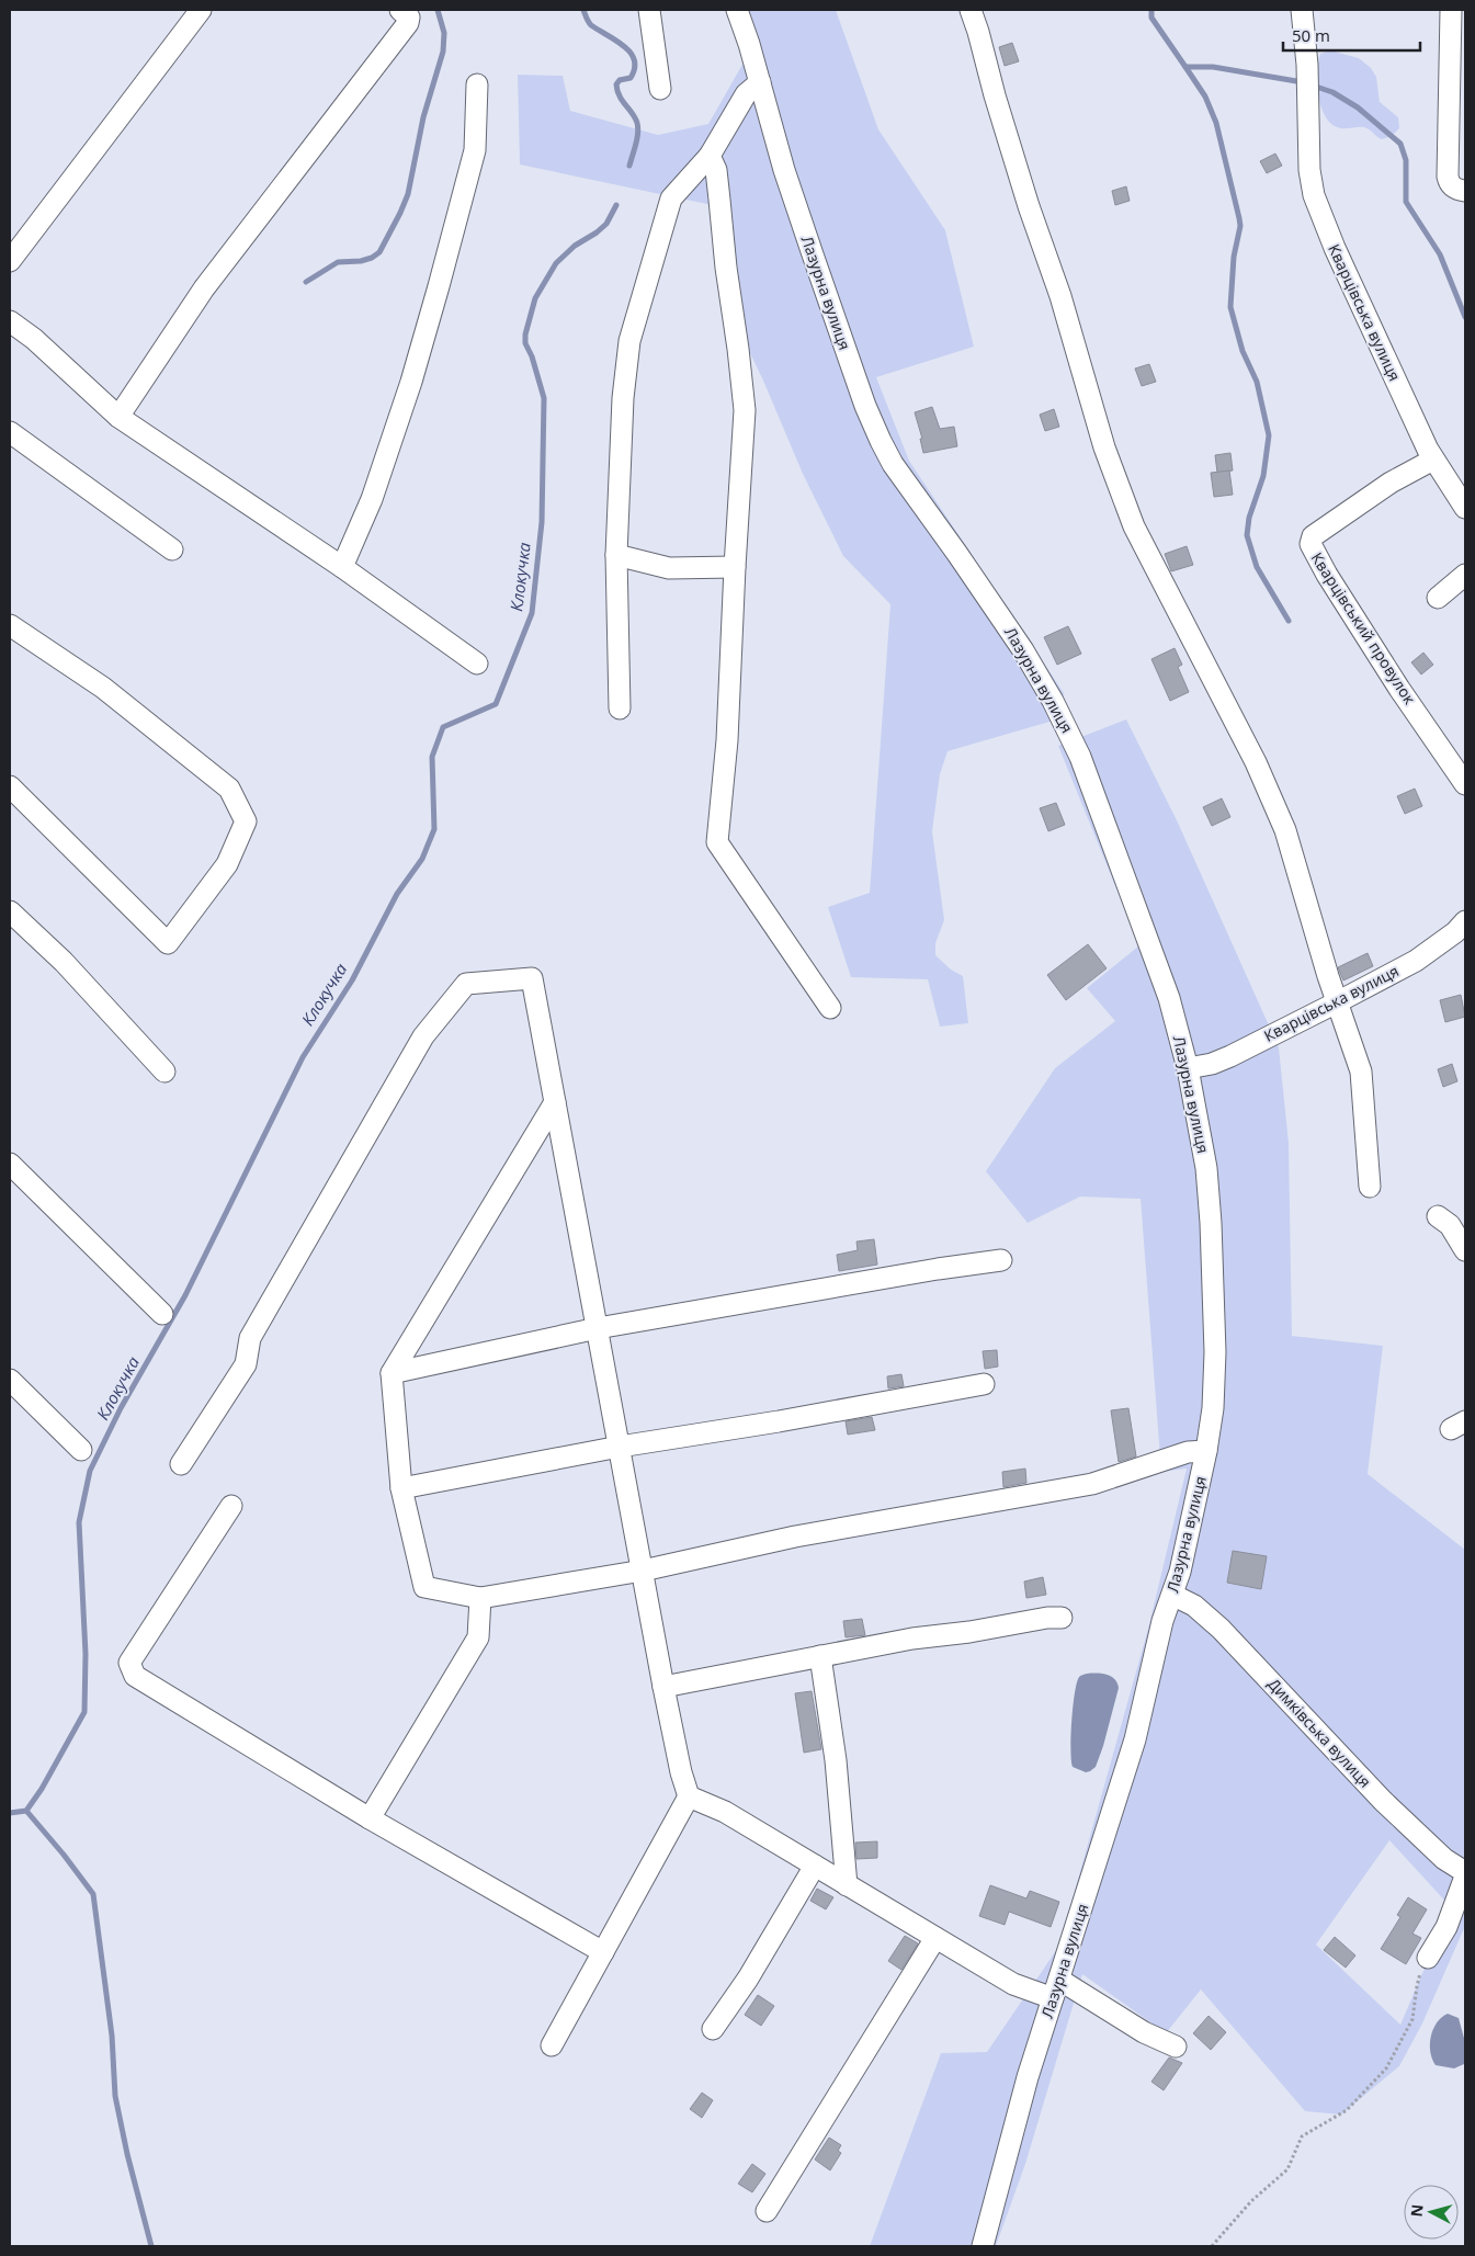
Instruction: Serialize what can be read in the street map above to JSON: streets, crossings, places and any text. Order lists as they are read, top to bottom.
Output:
{
  "streets": {
    "street": [
      "Лазурна вулиця",
      "Кварцівська вулиця",
      "Кварцівський провулок",
      "Димківська вулиця"
    ]
  },
  "crossings": [
    ["Лазурна вулиця", "Кварцівська вулиця"],
    ["Лазурна вулиця", "Димківська вулиця"],
    ["Кварцівська вулиця", "Кварцівський провулок"]
  ],
  "water": ["Клокучка"],
  "scale_bar": "50 m",
  "north": "left"
}
